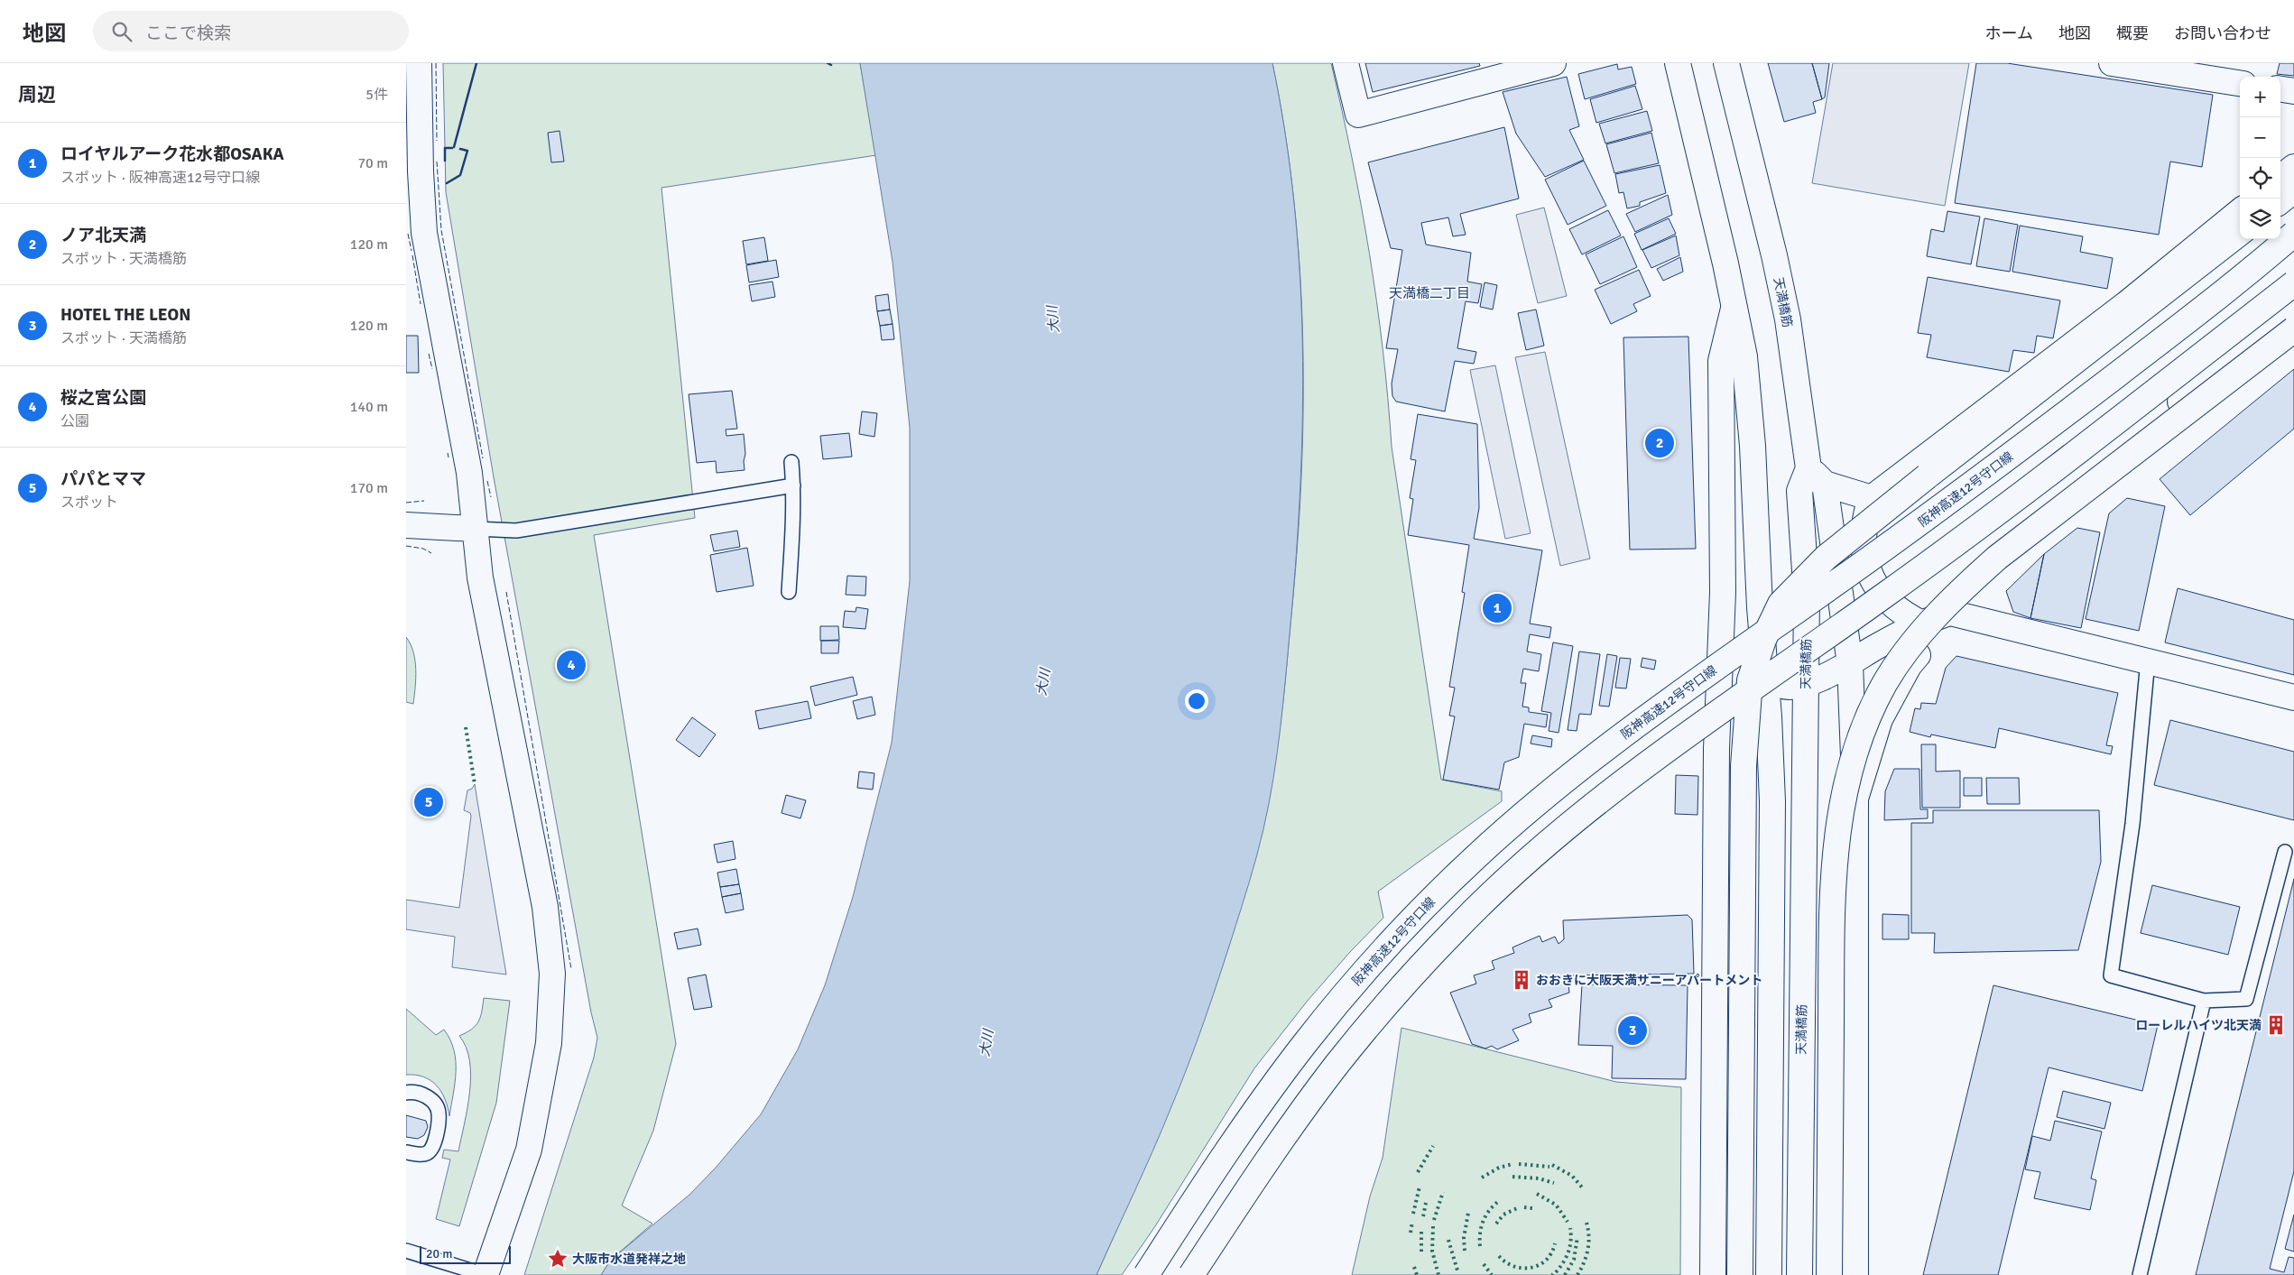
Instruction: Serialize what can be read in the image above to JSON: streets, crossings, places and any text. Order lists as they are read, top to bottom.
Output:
{
  "streets": {
    "main road": ["天満橋筋", "阪神高速12号守口線"]
  },
  "districts": ["天満橋二丁目"],
  "water": ["大川"],
  "places": {
    "building": ["おおきに大阪天満サニーアパートメント", "ローレルハイツ北天満"],
    "place": ["大阪市水道発祥之地"]
  },
  "scale_bar": "20 m",
  "page": {
    "header": "地図",
    "search": "ここで検索",
    "nav": [
      "ホーム",
      "地図",
      "概要",
      "お問い合わせ"
    ],
    "heading": ["周辺", "5件"],
    "map_buttons": ["+", "−"],
    "list": [
      {
        "mark": "1",
        "name": "ロイヤルアーク花水都OSAKA",
        "note": "スポット · 阪神高速12号守口線",
        "value": "70 m"
      },
      {
        "mark": "2",
        "name": "ノア北天満",
        "note": "スポット · 天満橋筋",
        "value": "120 m"
      },
      {
        "mark": "3",
        "name": "HOTEL THE LEON",
        "note": "スポット · 天満橋筋",
        "value": "120 m"
      },
      {
        "mark": "4",
        "name": "桜之宮公園",
        "note": "公園",
        "value": "140 m"
      },
      {
        "mark": "5",
        "name": "パパとママ",
        "note": "スポット",
        "value": "170 m"
      }
    ],
    "pins": [
      "2",
      "1",
      "4",
      "5",
      "3"
    ],
    "scale": "20 m"
  }
}
